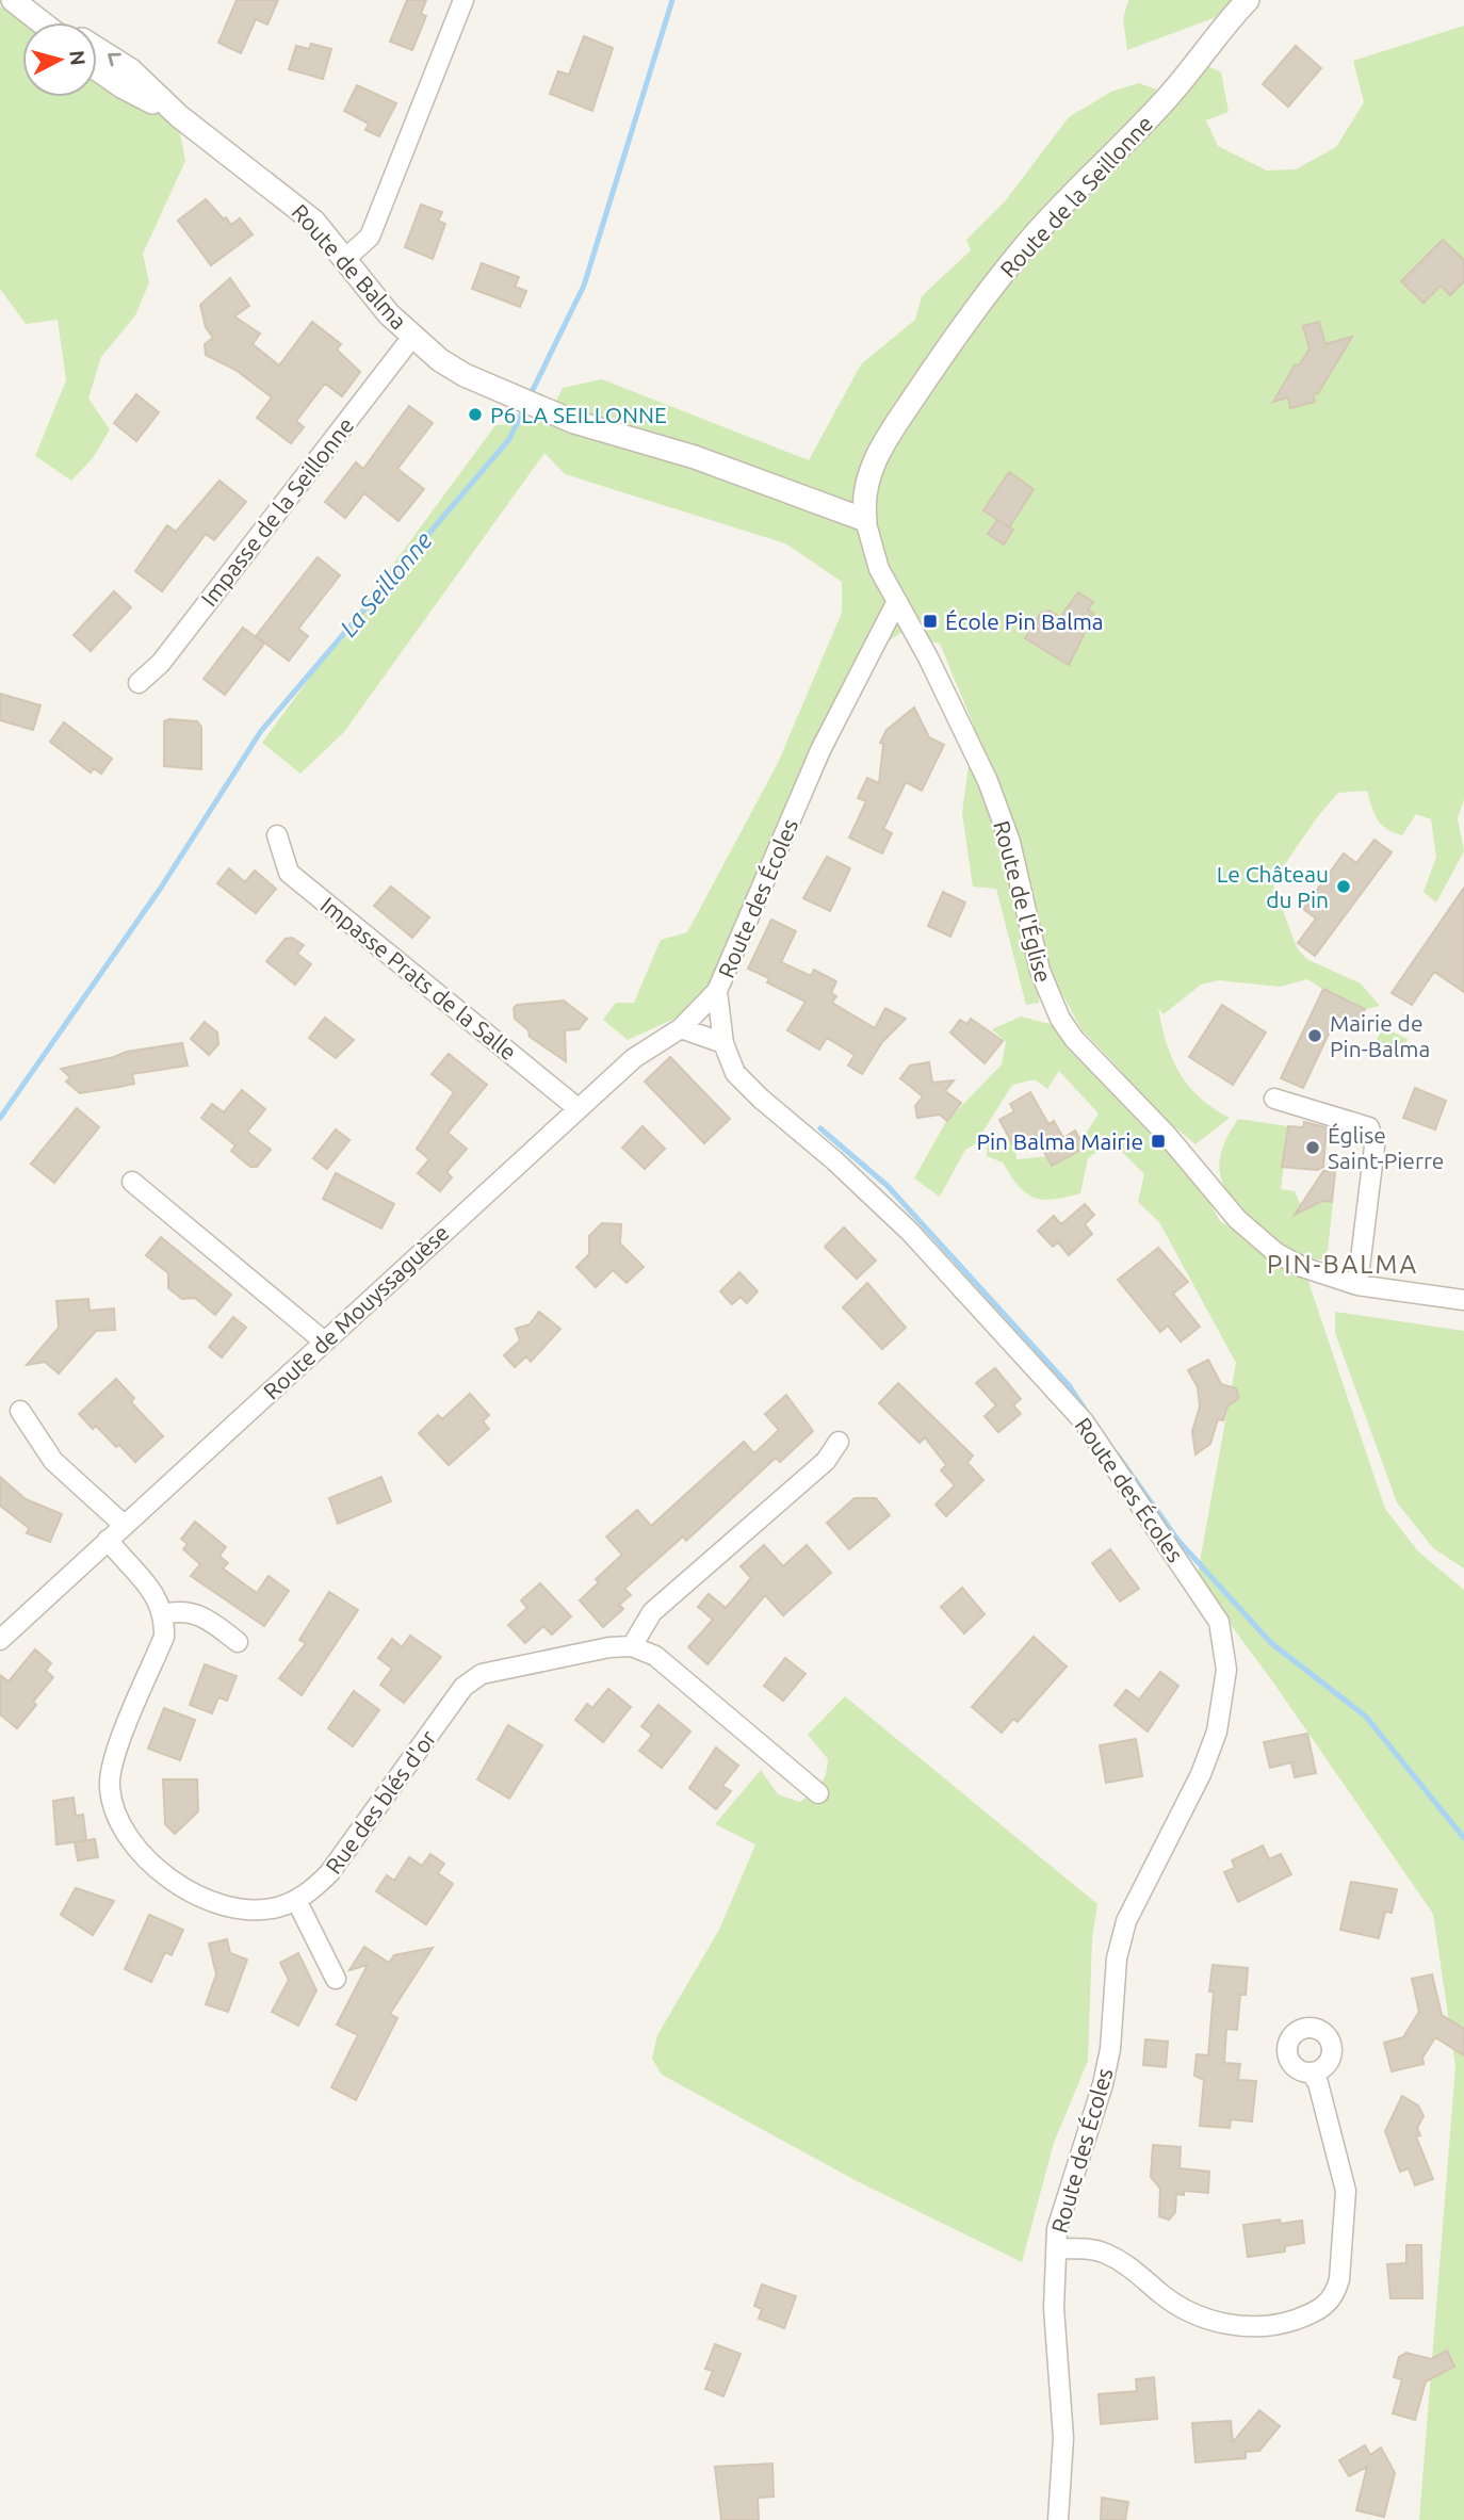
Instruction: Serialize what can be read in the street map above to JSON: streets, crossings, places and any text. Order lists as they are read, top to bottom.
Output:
{
  "streets": {
    "street": [
      "Route de la Seillonne",
      "Route de Balma",
      "Impasse de la Seillonne",
      "Route des Écoles",
      "Route de l'Église",
      "Impasse Prats de la Salle",
      "Route de Mouyssaguèse",
      "Rue des blés d'or"
    ]
  },
  "crossings": [
    ["Route de la Seillonne", "Route de Balma"],
    ["Route de la Seillonne", "Route de l'Église"],
    ["Route de Balma", "Impasse de la Seillonne"],
    ["Route de Balma", "Route de l'Église"],
    ["Route des Écoles", "Route de l'Église"],
    ["Route des Écoles", "Route de Mouyssaguèse"],
    ["Impasse Prats de la Salle", "Route de Mouyssaguèse"]
  ],
  "districts": ["PIN-BALMA"],
  "water": ["La Seillonne"],
  "places": {
    "other": [
      "P6 LA SEILLONNE",
      "Le Château du Pin",
      "Mairie de Pin-Balma",
      "Église Saint-Pierre"
    ],
    "transit": ["École Pin Balma", "Pin Balma Mairie"]
  },
  "north": "right"
}
